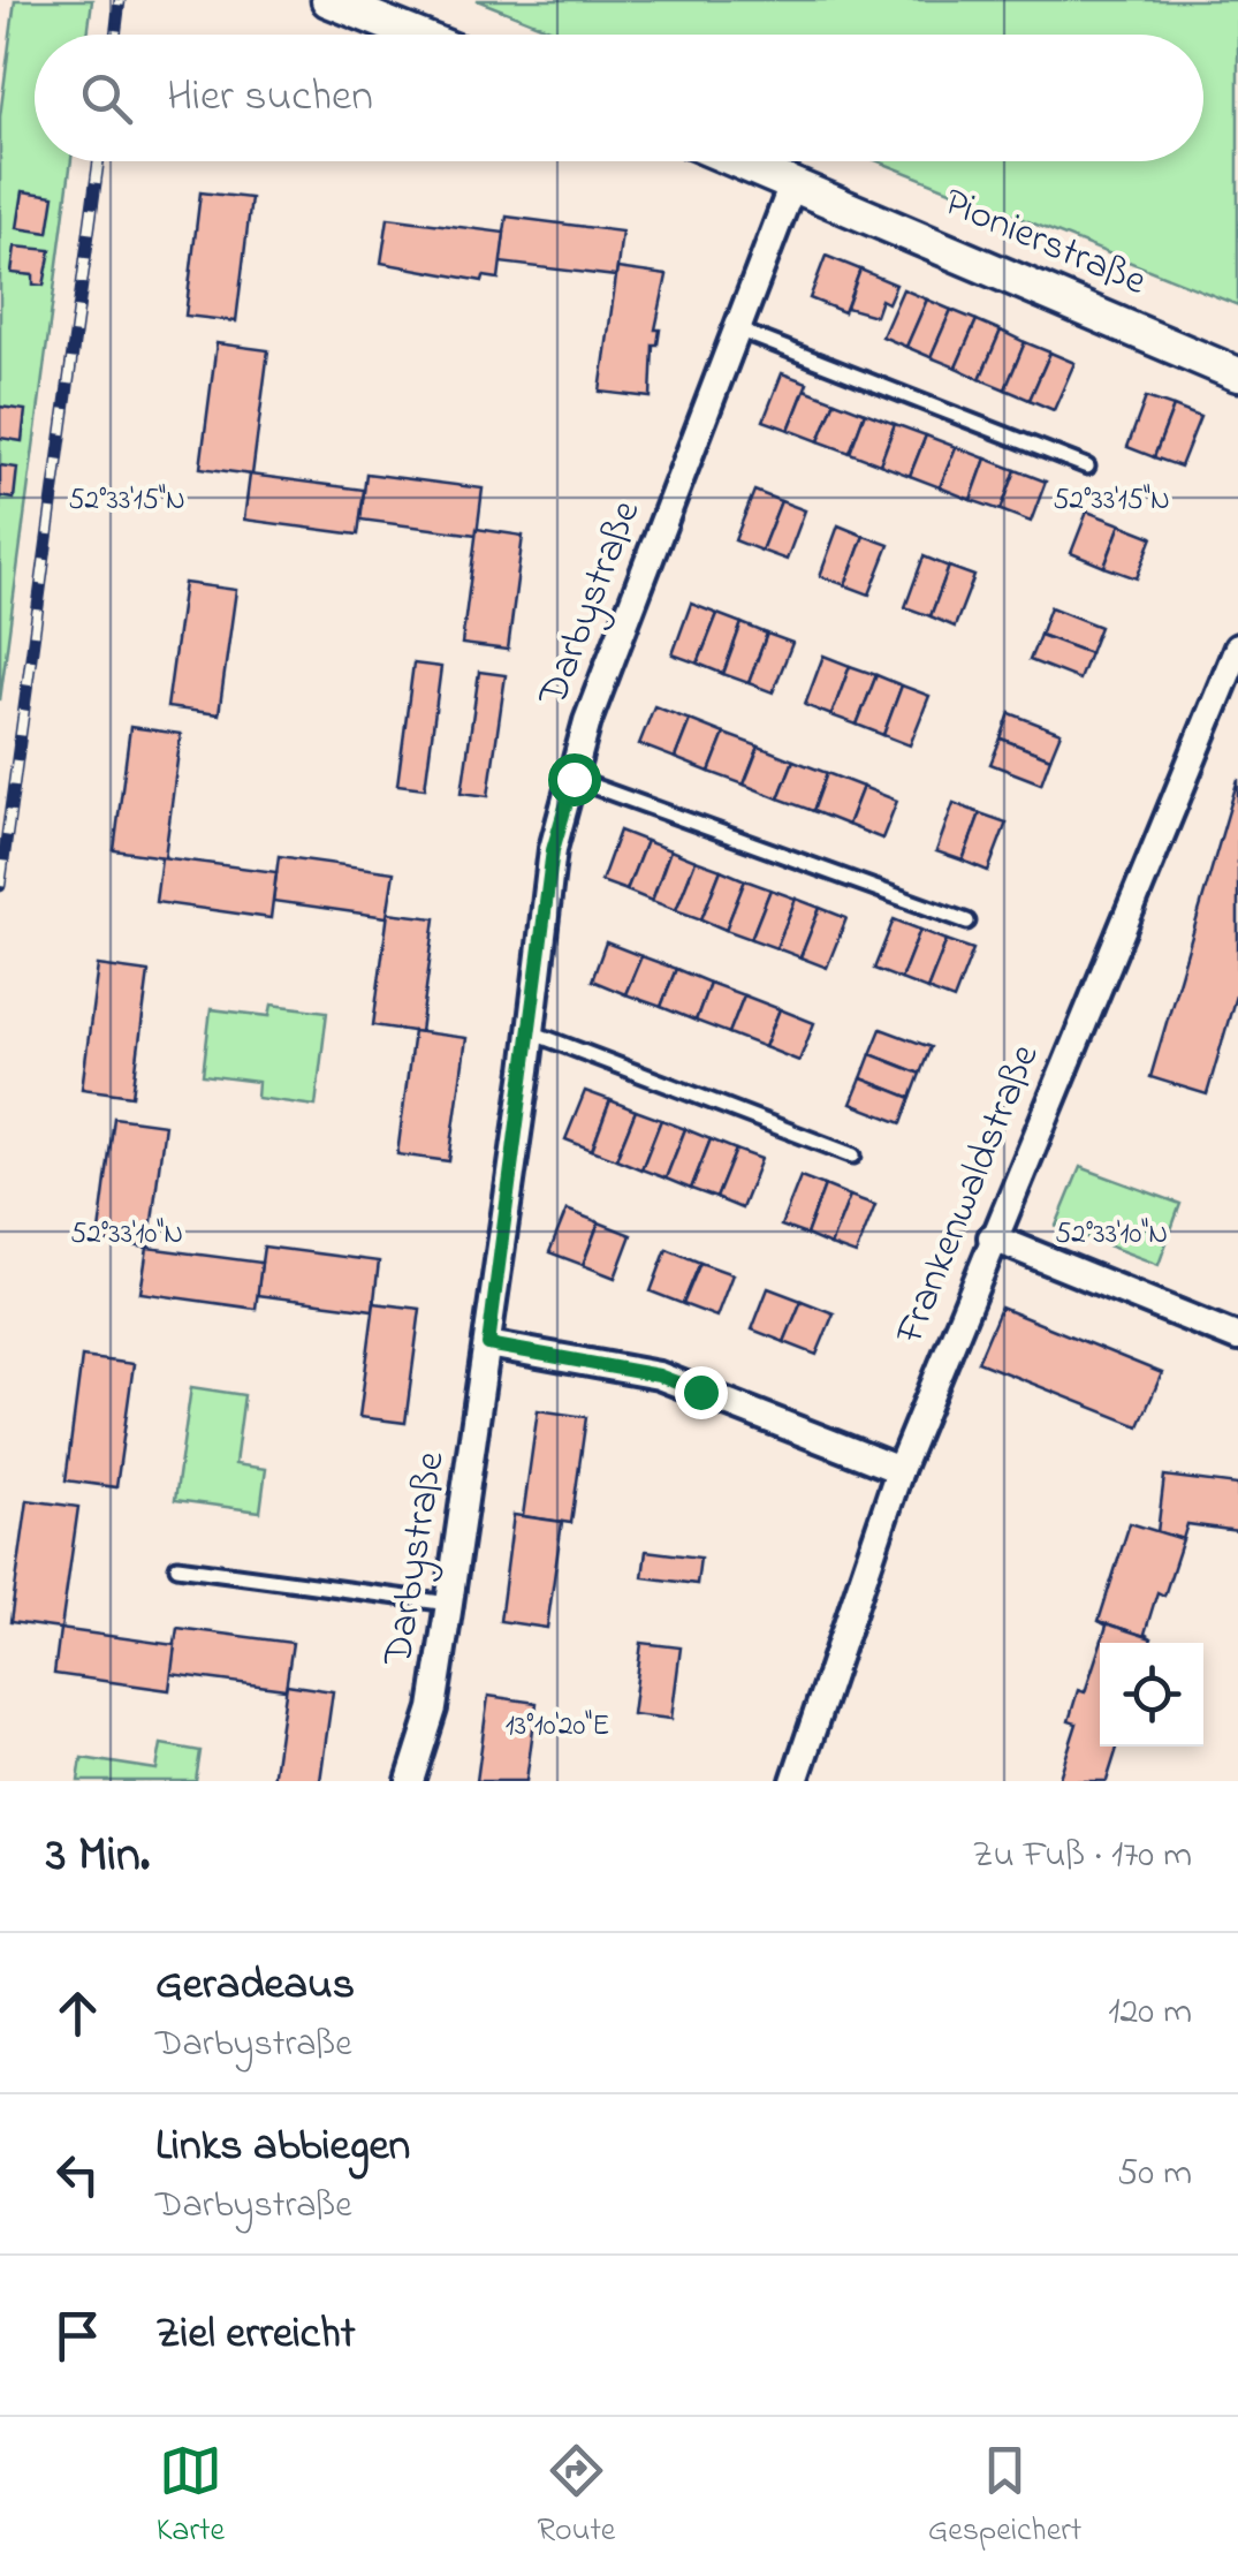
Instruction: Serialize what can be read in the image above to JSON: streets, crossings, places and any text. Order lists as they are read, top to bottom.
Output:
{
  "streets": {
    "street": ["Pionierstraße", "Darbystraße", "Frankenwaldstraße"]
  },
  "crossings": [
    ["Pionierstraße", "Darbystraße"]
  ],
  "page": {
    "search": "Hier suchen",
    "heading": ["3 Min.", "Zu Fuß · 170 m"],
    "list": [
      ["Geradeaus", "Darbystraße", "120 m"],
      ["Links abbiegen", "Darbystraße", "50 m"],
      "Ziel erreicht"
    ],
    "nav": ["Karte", "Route", "Gespeichert"]
  },
  "coordinates": ["52°33'15\"N", "52°33'10\"N", "13°10'20\"E"]
}
